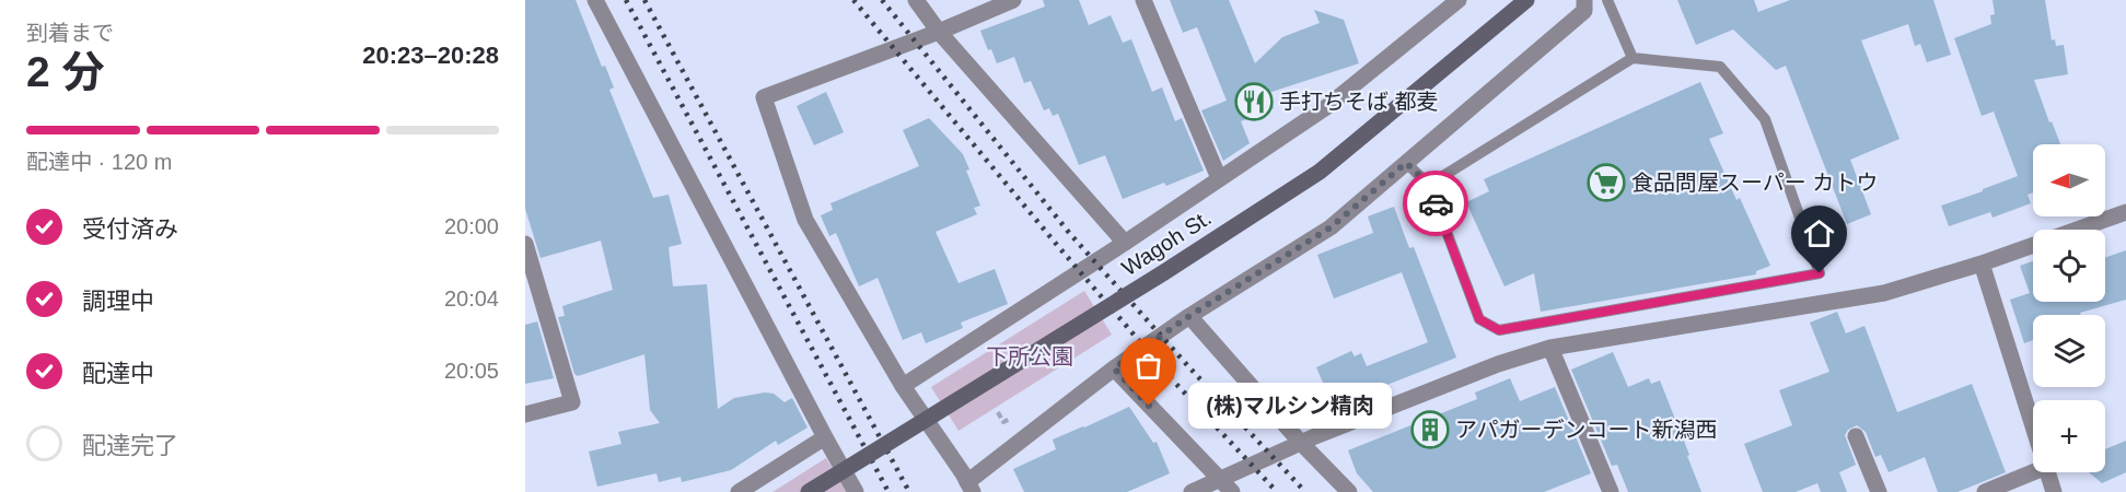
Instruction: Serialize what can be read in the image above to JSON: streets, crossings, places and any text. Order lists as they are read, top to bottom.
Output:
{
  "streets": {
    "main road": ["Wagoh St."]
  },
  "parks": ["下所公園"],
  "places": {
    "restaurant": ["手打ちそば 都麦"],
    "supermarket": ["食品問屋スーパー カトウ"],
    "other": ["(株)マルシン精肉"],
    "building": ["アパガーデンコート新潟西"]
  },
  "north": "left",
  "page": {
    "heading": ["2 分", "到着まで", "20:23–20:28"],
    "bar": "配達中 · 120 m",
    "map_buttons": "+",
    "list": [
      ["受付済み", "20:00"],
      ["調理中", "20:04"],
      ["配達中", "20:05"],
      "配達完了"
    ],
    "bubble": "(株)マルシン精肉"
  }
}
